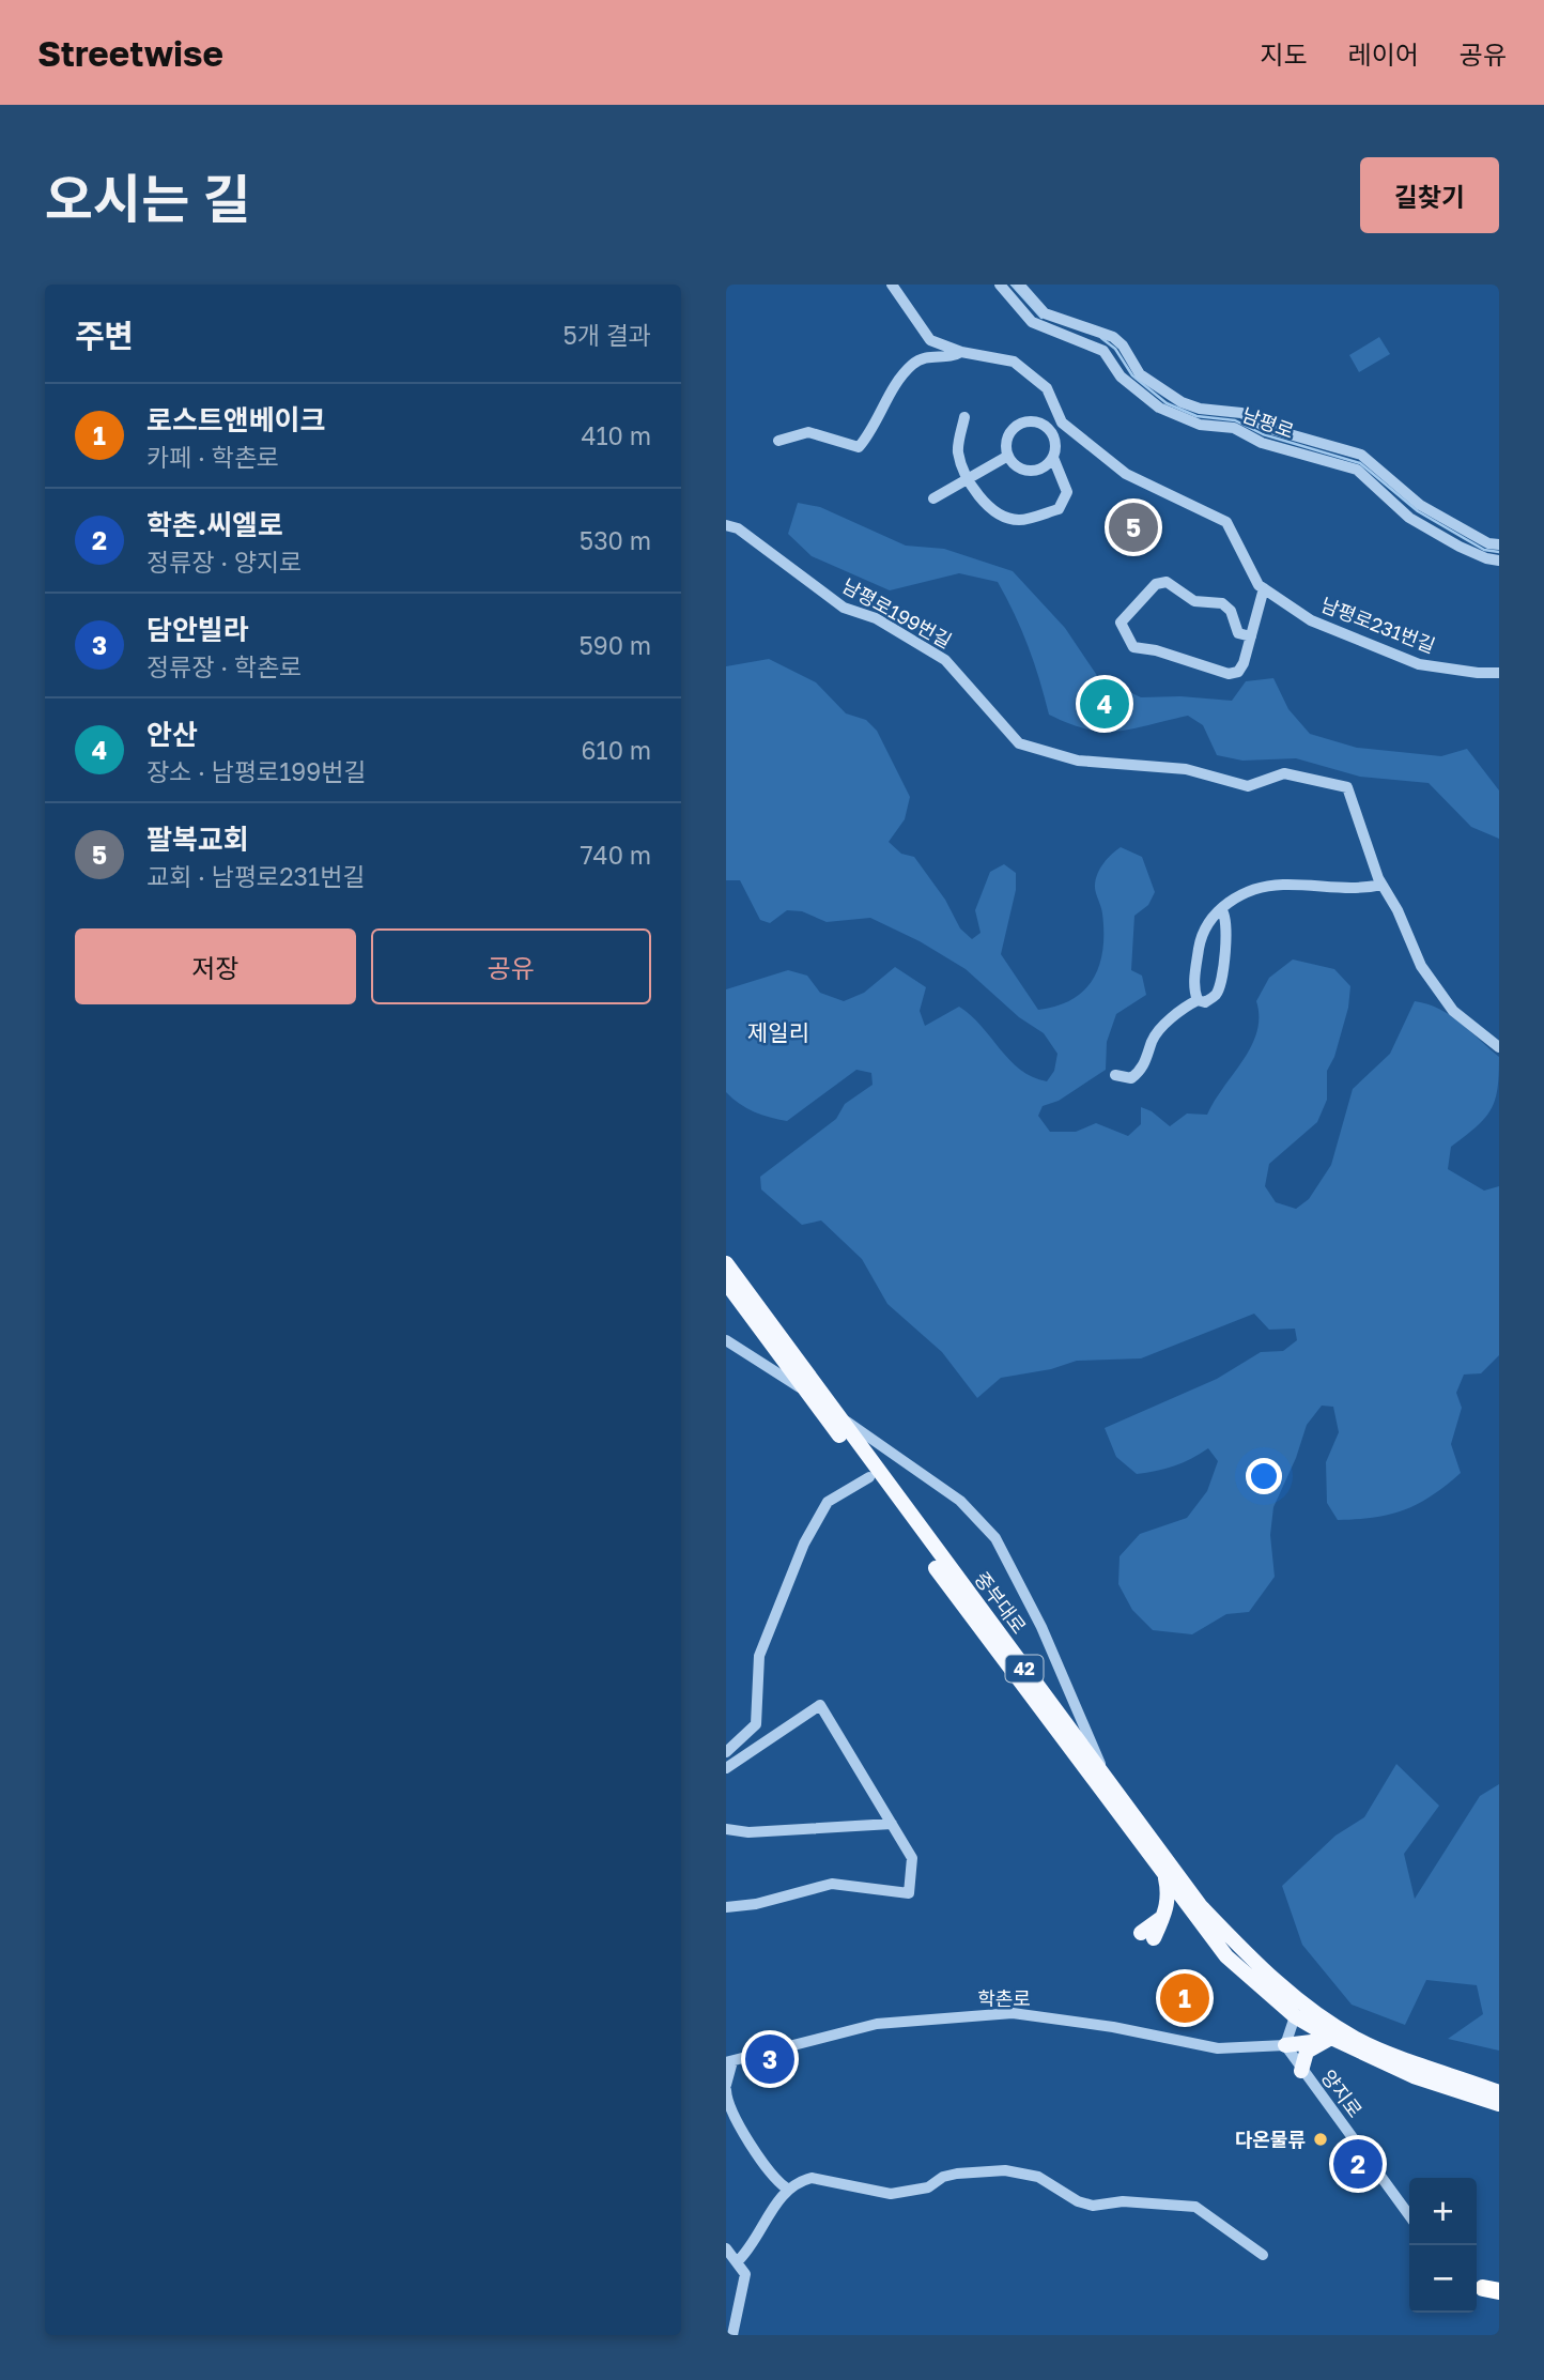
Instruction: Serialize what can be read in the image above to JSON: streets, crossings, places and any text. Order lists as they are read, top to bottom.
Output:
{
  "streets": {
    "main road": ["중부대로", "42"],
    "street": [
      "남평로",
      "남평로199번길",
      "남평로231번길",
      "학촌로",
      "양지로"
    ]
  },
  "crossings": [
    ["중부대로", "42"],
    ["학촌로", "양지로"]
  ],
  "districts": ["제일리"],
  "places": ["다온물류"],
  "page": {
    "header": "Streetwise",
    "nav": ["지도", "레이어", "공유"],
    "title": "오시는 길",
    "buttons": [
      "길찾기",
      ["저장", "공유"]
    ],
    "heading": ["주변", "5개 결과"],
    "list": [
      {
        "mark": "1",
        "name": "로스트앤베이크",
        "note": "카페 · 학촌로",
        "value": "410 m"
      },
      {
        "mark": "2",
        "name": "학촌.씨엘로",
        "note": "정류장 · 양지로",
        "value": "530 m"
      },
      {
        "mark": "3",
        "name": "담안빌라",
        "note": "정류장 · 학촌로",
        "value": "590 m"
      },
      {
        "mark": "4",
        "name": "안산",
        "note": "장소 · 남평로199번길",
        "value": "610 m"
      },
      {
        "mark": "5",
        "name": "팔복교회",
        "note": "교회 · 남평로231번길",
        "value": "740 m"
      }
    ],
    "pins": [
      "5",
      "4",
      "1",
      "3",
      "2"
    ],
    "map_buttons": ["+", "−"]
  }
}
